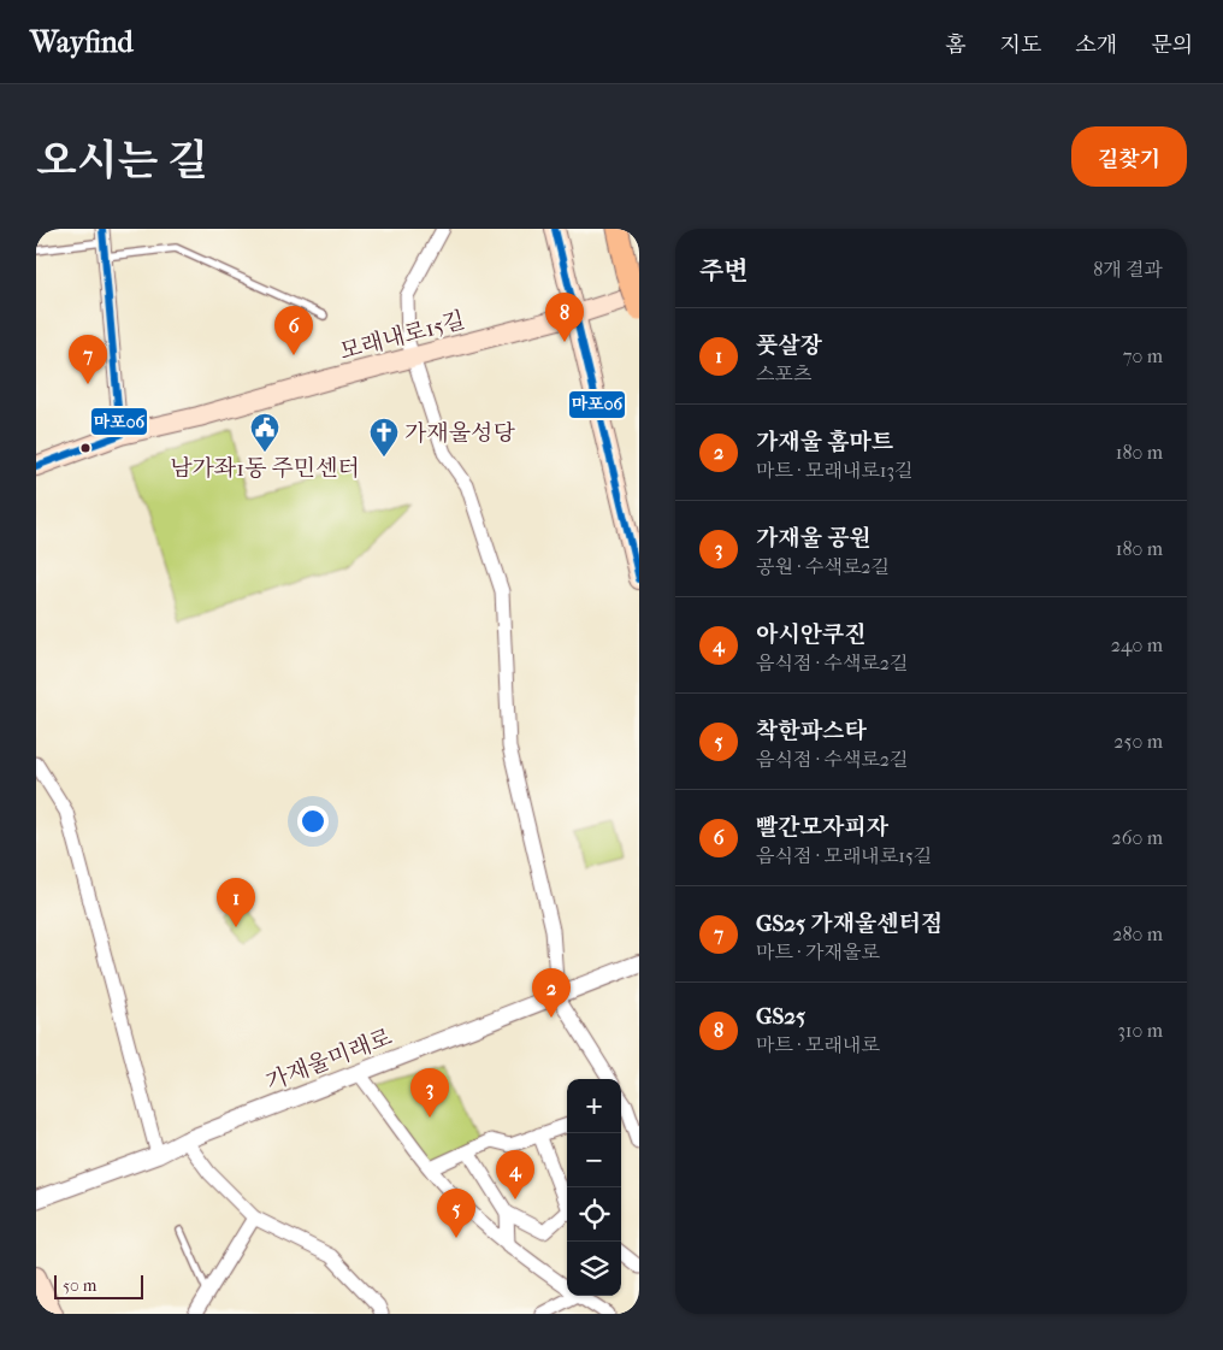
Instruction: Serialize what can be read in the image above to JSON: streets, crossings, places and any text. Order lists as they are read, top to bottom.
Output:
{
  "streets": {
    "main road": ["모래내로15길"],
    "street": ["가재울미래로"]
  },
  "places": {
    "public building": ["남가좌1동 주민센터"],
    "church": ["가재울성당"]
  },
  "lines": ["transit line 마포06"],
  "scale_bar": "50 m",
  "page": {
    "header": "Wayfind",
    "nav": [
      "홈",
      "지도",
      "소개",
      "문의"
    ],
    "title": "오시는 길",
    "buttons": "길찾기",
    "heading": ["주변", "8개 결과"],
    "pins": [
      "8",
      "6",
      "7",
      "1",
      "2",
      "3",
      "4",
      "5"
    ],
    "list": [
      {
        "mark": "1",
        "name": "풋살장",
        "note": "스포츠",
        "value": "70 m"
      },
      {
        "mark": "2",
        "name": "가재울 홈마트",
        "note": "마트 · 모래내로13길",
        "value": "180 m"
      },
      {
        "mark": "3",
        "name": "가재울 공원",
        "note": "공원 · 수색로2길",
        "value": "180 m"
      },
      {
        "mark": "4",
        "name": "아시안쿠진",
        "note": "음식점 · 수색로2길",
        "value": "240 m"
      },
      {
        "mark": "5",
        "name": "착한파스타",
        "note": "음식점 · 수색로2길",
        "value": "250 m"
      },
      {
        "mark": "6",
        "name": "빨간모자피자",
        "note": "음식점 · 모래내로15길",
        "value": "260 m"
      },
      {
        "mark": "7",
        "name": "GS25 가재울센터점",
        "note": "마트 · 가재울로",
        "value": "280 m"
      },
      {
        "mark": "8",
        "name": "GS25",
        "note": "마트 · 모래내로",
        "value": "310 m"
      }
    ],
    "map_buttons": ["+", "−"],
    "scale": "50 m"
  }
}
